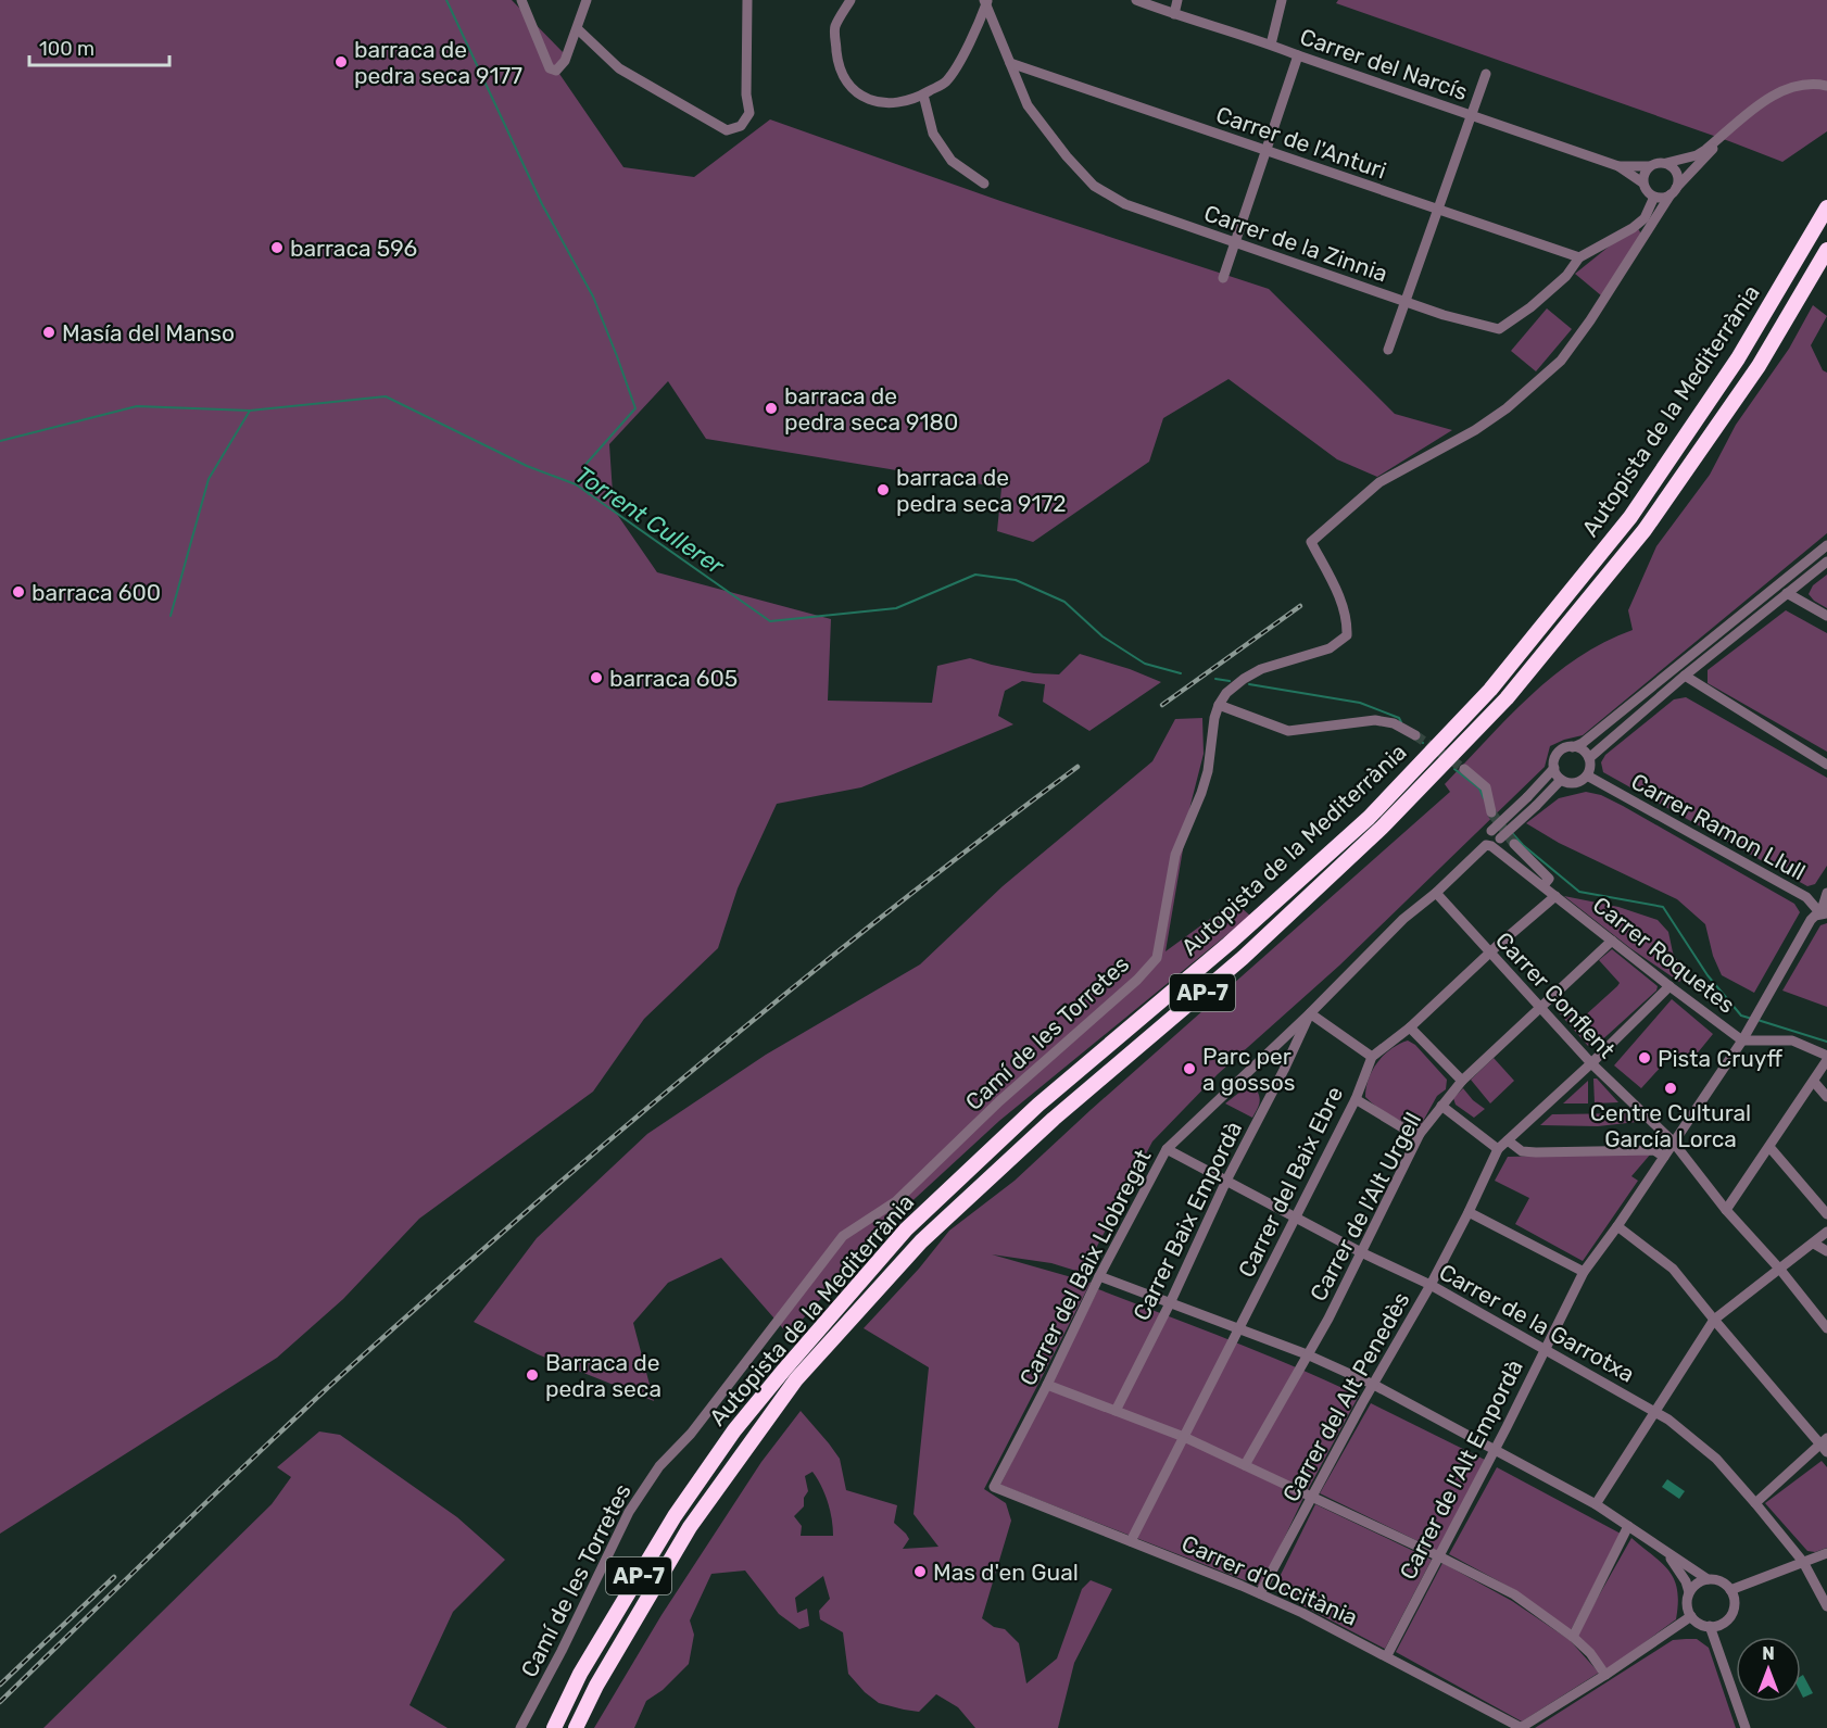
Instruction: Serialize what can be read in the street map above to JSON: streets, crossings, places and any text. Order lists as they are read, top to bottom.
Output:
{
  "streets": {
    "highway": ["Autopista de la Mediterrània", "AP-7"],
    "street": [
      "Carrer del Narcís",
      "Carrer de l'Anturi",
      "Carrer de la Zinnia",
      "Carrer Ramon Llull",
      "Carrer Roquetes",
      "Carrer Conflent",
      "Camí de les Torretes",
      "Carrer del Baix Ebre",
      "Carrer de l'Alt Urgell",
      "Carrer Baix Empordà",
      "Carrer del Baix Llobregat",
      "Carrer de la Garrotxa",
      "Carrer del Alt Penedès",
      "Carrer de l'Alt Empordà",
      "Carrer d'Occitània"
    ]
  },
  "crossings": [
    ["Carrer del Narcís", "Carrer de la Zinnia"],
    ["Carrer de l'Anturi", "Carrer de la Zinnia"],
    ["Carrer Ramon Llull", "Carrer de l'Alt Empordà"],
    ["Carrer Roquetes", "Carrer de l'Alt Urgell"],
    ["Carrer Roquetes", "Carrer del Baix Llobregat"],
    ["Carrer Roquetes", "Carrer del Alt Penedès"],
    ["Carrer Roquetes", "Carrer de l'Alt Empordà"],
    ["Carrer Conflent", "Carrer de l'Alt Urgell"],
    ["Carrer Conflent", "Carrer del Baix Llobregat"],
    ["Carrer Conflent", "Carrer del Alt Penedès"],
    ["Carrer Conflent", "Carrer de l'Alt Empordà"],
    ["Carrer del Baix Ebre", "Carrer de la Garrotxa"],
    ["Carrer del Baix Ebre", "Carrer d'Occitània"],
    ["Carrer de l'Alt Urgell", "Carrer de la Garrotxa"],
    ["Carrer Baix Empordà", "Carrer del Baix Llobregat"],
    ["Carrer Baix Empordà", "Carrer de la Garrotxa"],
    ["Carrer del Baix Llobregat", "Carrer de la Garrotxa"],
    ["Carrer del Baix Llobregat", "Carrer d'Occitània"],
    ["Carrer de la Garrotxa", "Carrer del Alt Penedès"],
    ["Carrer de la Garrotxa", "Carrer de l'Alt Empordà"],
    ["Carrer del Alt Penedès", "Carrer d'Occitània"],
    ["Carrer de l'Alt Empordà", "Carrer d'Occitània"]
  ],
  "water": ["Torrent Cullerer"],
  "places": [
    "barraca de pedra seca 9177",
    "barraca 596",
    "Masía del Manso",
    "barraca de pedra seca 9180",
    "barraca de pedra seca 9172",
    "barraca 600",
    "barraca 605",
    "Pista Cruyff",
    "Parc per a gossos",
    "Centre Cultural García Lorca",
    "Barraca de pedra seca",
    "Mas d'en Gual"
  ],
  "scale_bar": "100 m",
  "north": "top"
}
